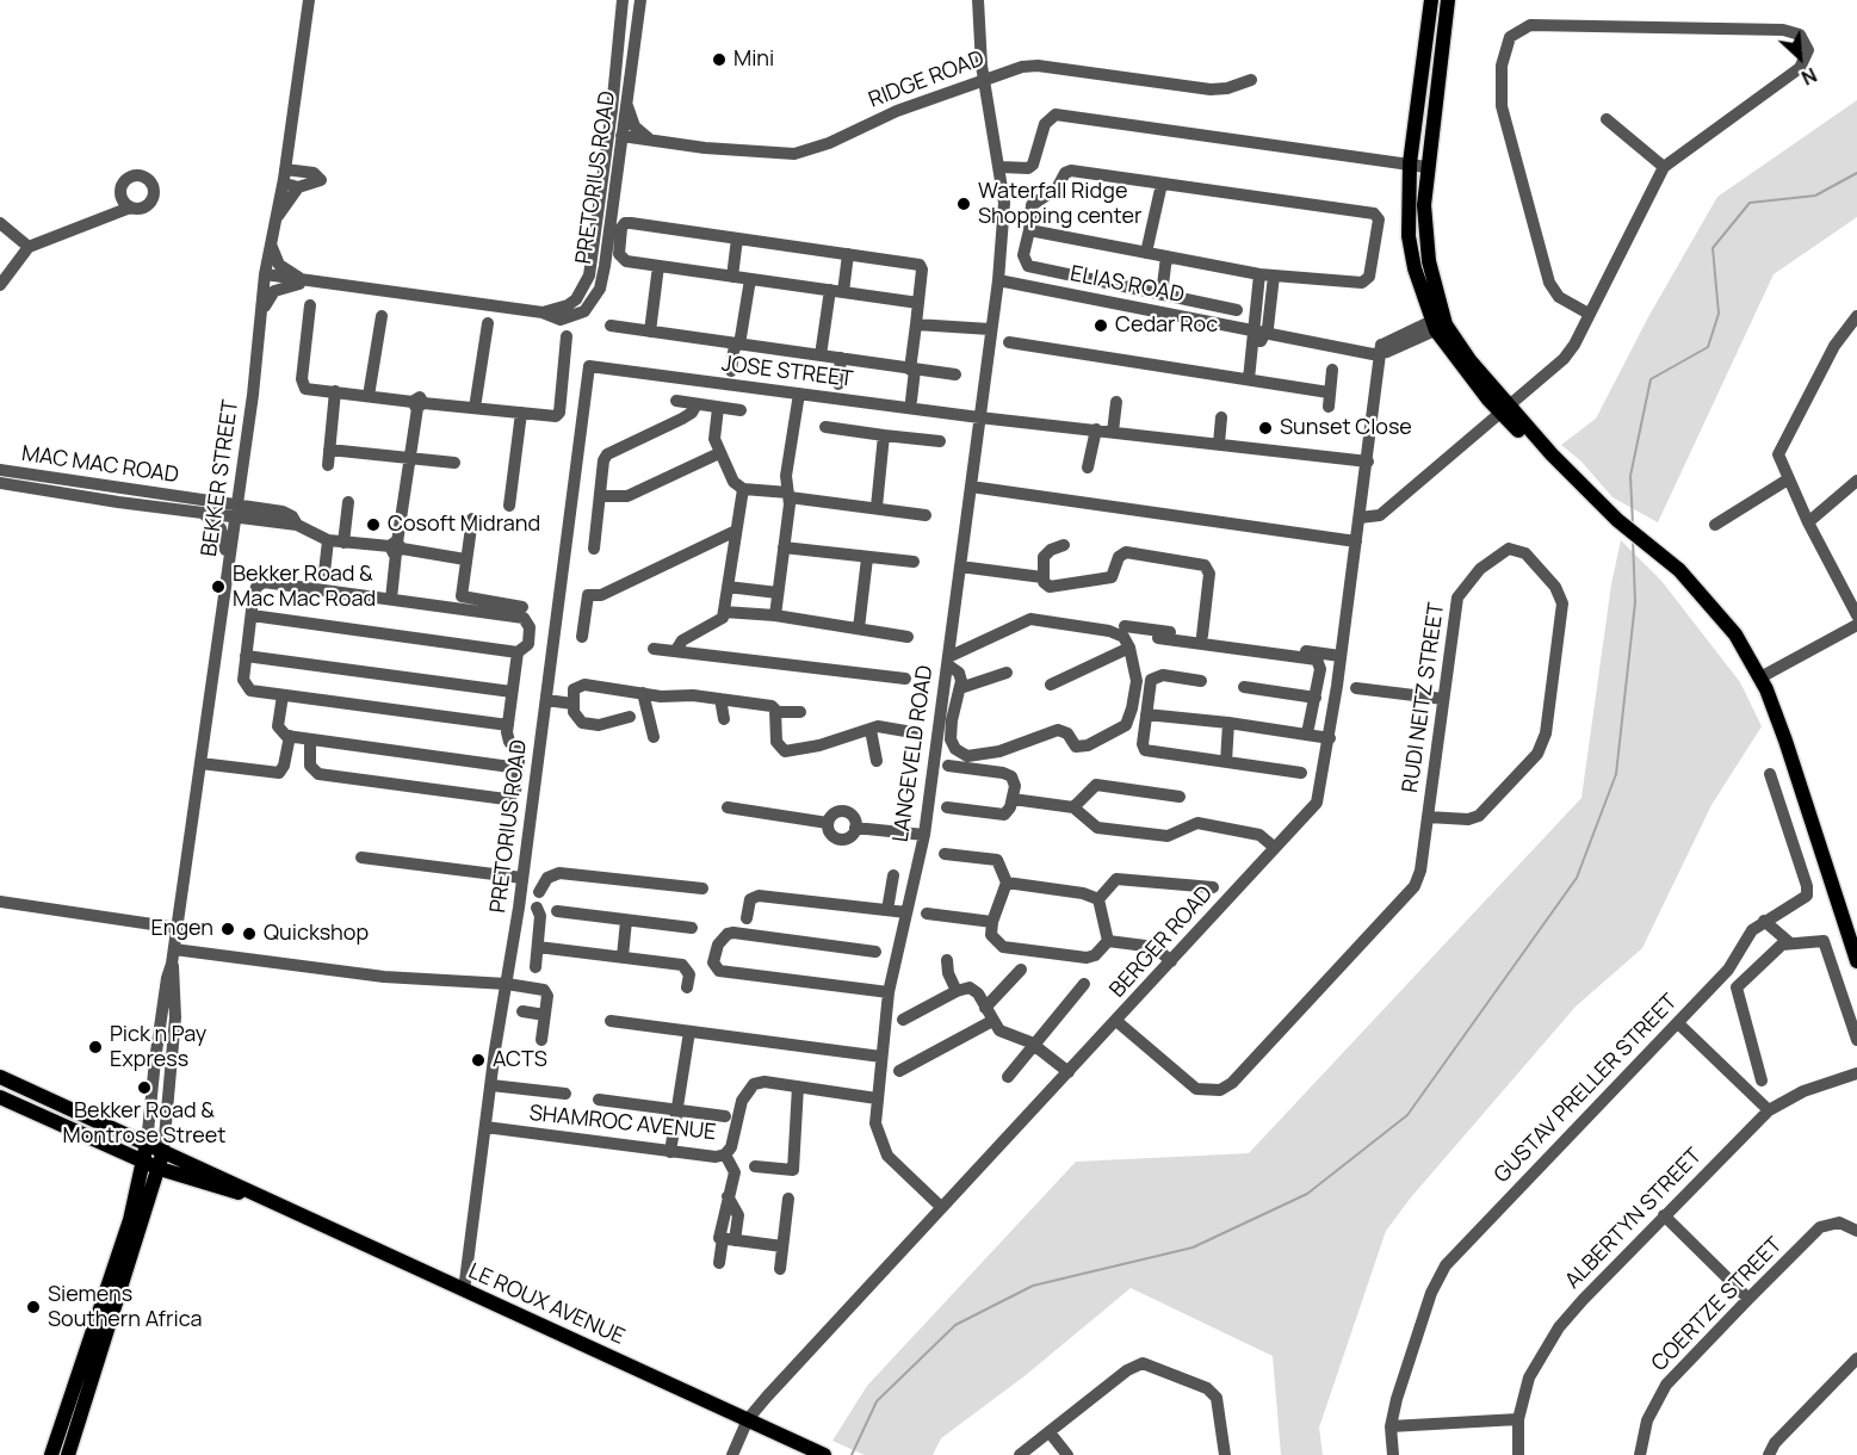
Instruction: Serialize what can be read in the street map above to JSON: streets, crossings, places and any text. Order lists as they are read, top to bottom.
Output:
{
  "streets": {
    "main road": ["LE ROUX AVENUE"],
    "street": [
      "RIDGE ROAD",
      "PRETORIUS ROAD",
      "ELIAS ROAD",
      "JOSE STREET",
      "MAC MAC ROAD",
      "BEKKER STREET",
      "RUDI NEITZ STREET",
      "LANGEVELD ROAD",
      "BERGER ROAD",
      "GUSTAV PRELLER STREET",
      "SHAMROC AVENUE",
      "ALBERTYN STREET",
      "COERTZE STREET"
    ]
  },
  "crossings": [
    ["RIDGE ROAD", "PRETORIUS ROAD"],
    ["RIDGE ROAD", "LANGEVELD ROAD"],
    ["PRETORIUS ROAD", "JOSE STREET"],
    ["PRETORIUS ROAD", "BEKKER STREET"],
    ["PRETORIUS ROAD", "SHAMROC AVENUE"],
    ["PRETORIUS ROAD", "LE ROUX AVENUE"],
    ["ELIAS ROAD", "LANGEVELD ROAD"],
    ["ELIAS ROAD", "BERGER ROAD"],
    ["JOSE STREET", "LANGEVELD ROAD"],
    ["JOSE STREET", "BERGER ROAD"],
    ["MAC MAC ROAD", "BEKKER STREET"],
    ["BEKKER STREET", "LE ROUX AVENUE"],
    ["RUDI NEITZ STREET", "BERGER ROAD"],
    ["LANGEVELD ROAD", "BERGER ROAD"],
    ["LANGEVELD ROAD", "SHAMROC AVENUE"],
    ["BERGER ROAD", "LE ROUX AVENUE"]
  ],
  "places": [
    "Mini",
    "Waterfall Ridge Shopping center",
    "Cedar Roc",
    "Sunset Close",
    "Cosoft Midrand",
    "Bekker Road & Mac Mac Road",
    "Engen",
    "Quickshop",
    "Pick n Pay Express",
    "ACTS",
    "Bekker Road & Montrose Street",
    "Siemens Southern Africa"
  ],
  "north": "bottom right"
}
